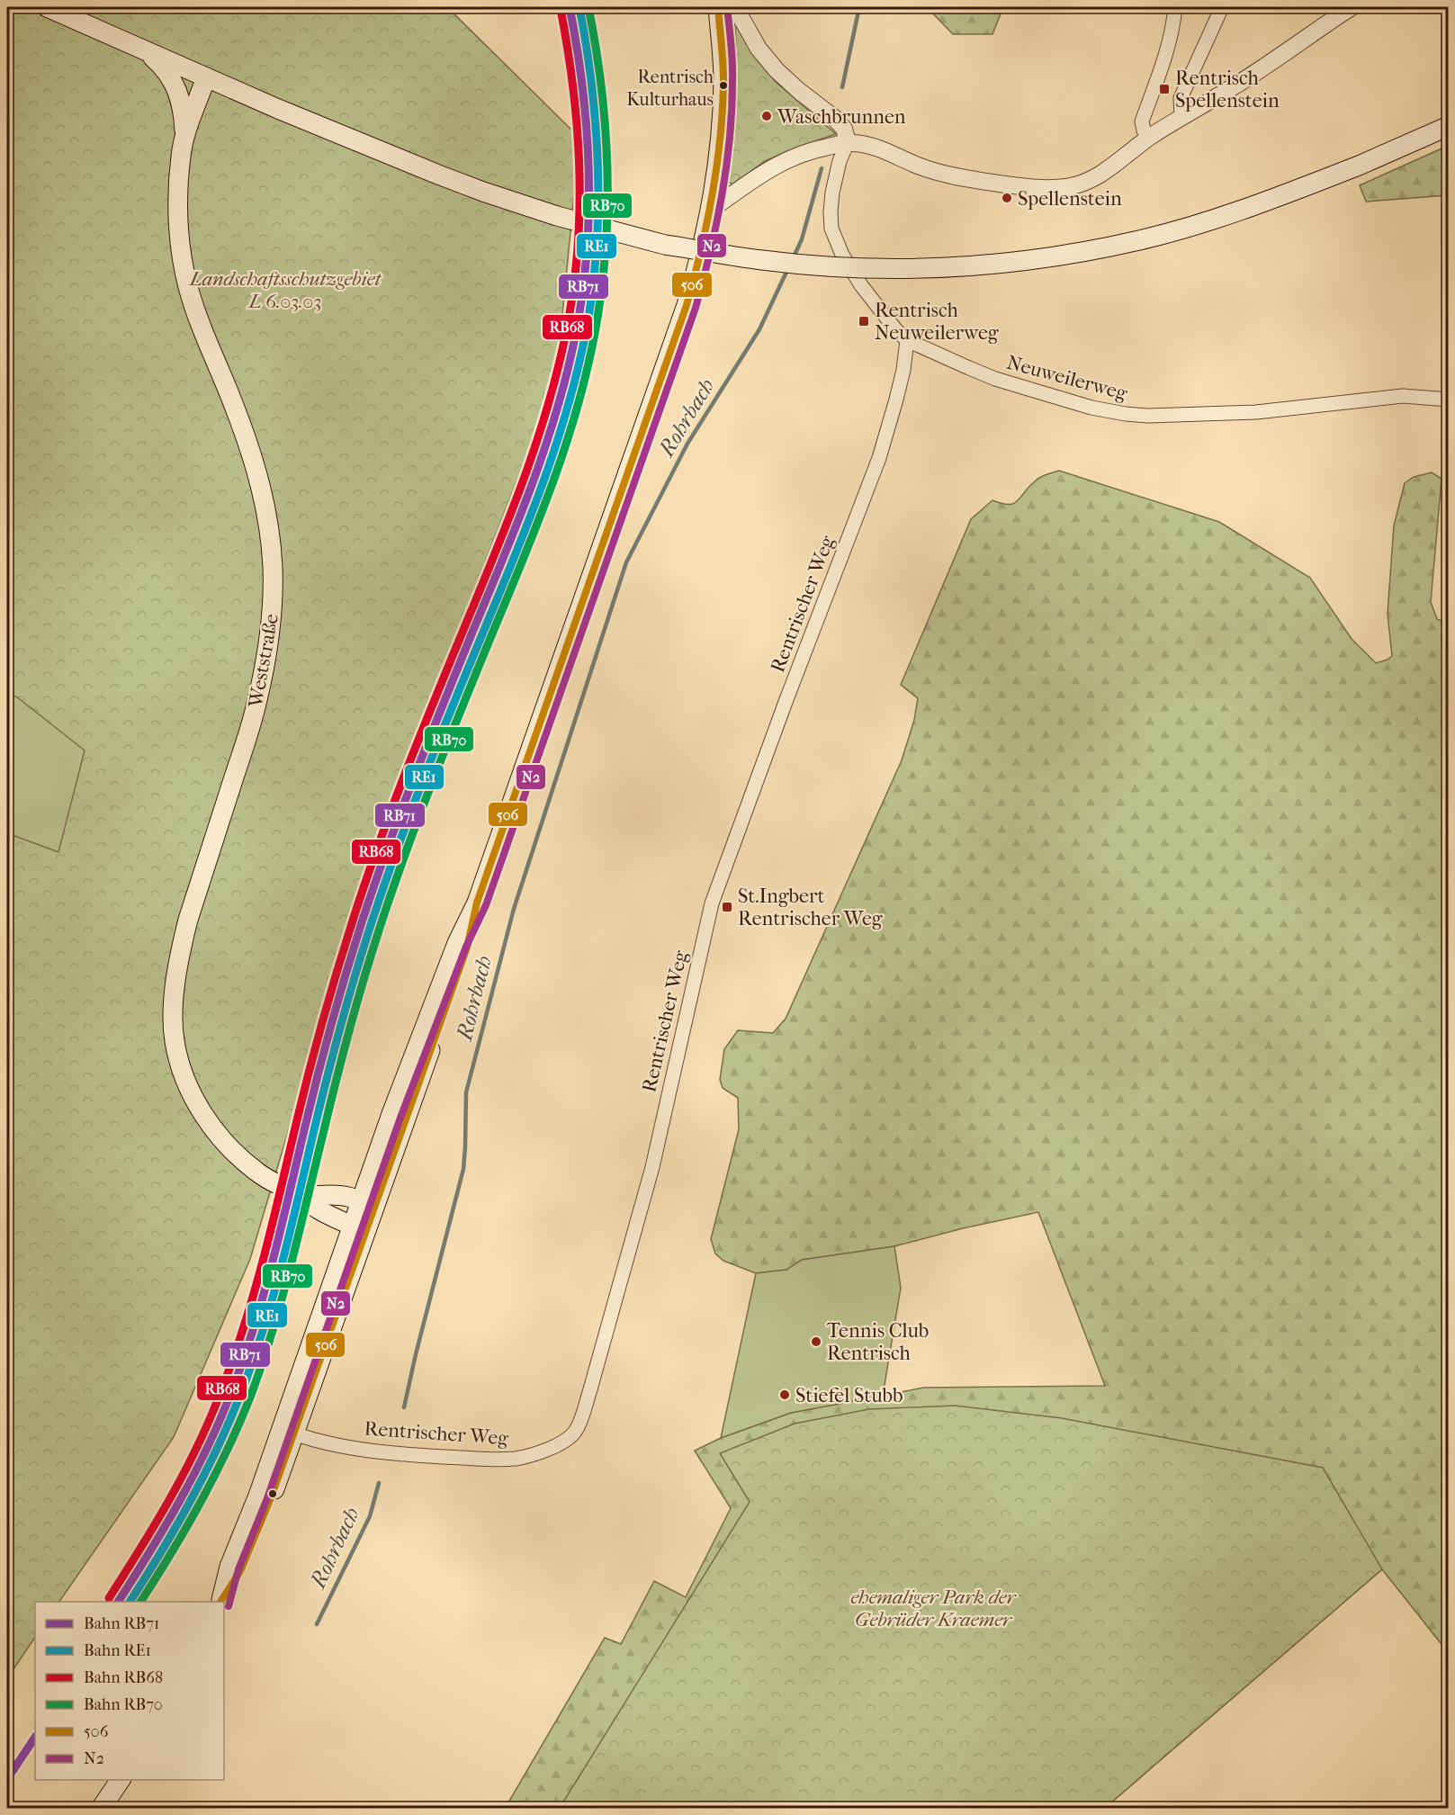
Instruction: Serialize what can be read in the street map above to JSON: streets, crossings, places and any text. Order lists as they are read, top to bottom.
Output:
{
  "streets": {
    "main road": ["Weststraße"],
    "street": ["Neuweilerweg", "Rentrischer Weg"]
  },
  "crossings": [
    ["Neuweilerweg", "Rentrischer Weg"]
  ],
  "water": ["Rohrbach"],
  "parks": ["Landschaftsschutzgebiet L 6.03.03", "ehemaliger Park der Gebrüder Kraemer"],
  "places": {
    "other": [
      "Rentrisch Kulturhaus",
      "Waschbrunnen",
      "Spellenstein",
      "Tennis Club Rentrisch",
      "Stiefel Stubb"
    ],
    "transit": ["Rentrisch Spellenstein", "Rentrisch Neuweilerweg", "St.Ingbert Rentrischer Weg"]
  },
  "lines": [
    "rail line RB71",
    "rail line RE1",
    "rail line RB70",
    "transit line 506",
    "transit line N2",
    "rail line RB68"
  ],
  "legend": [
    "Bahn RB71",
    "Bahn RE1",
    "Bahn RB68",
    "Bahn RB70",
    "506",
    "N2"
  ]
}
